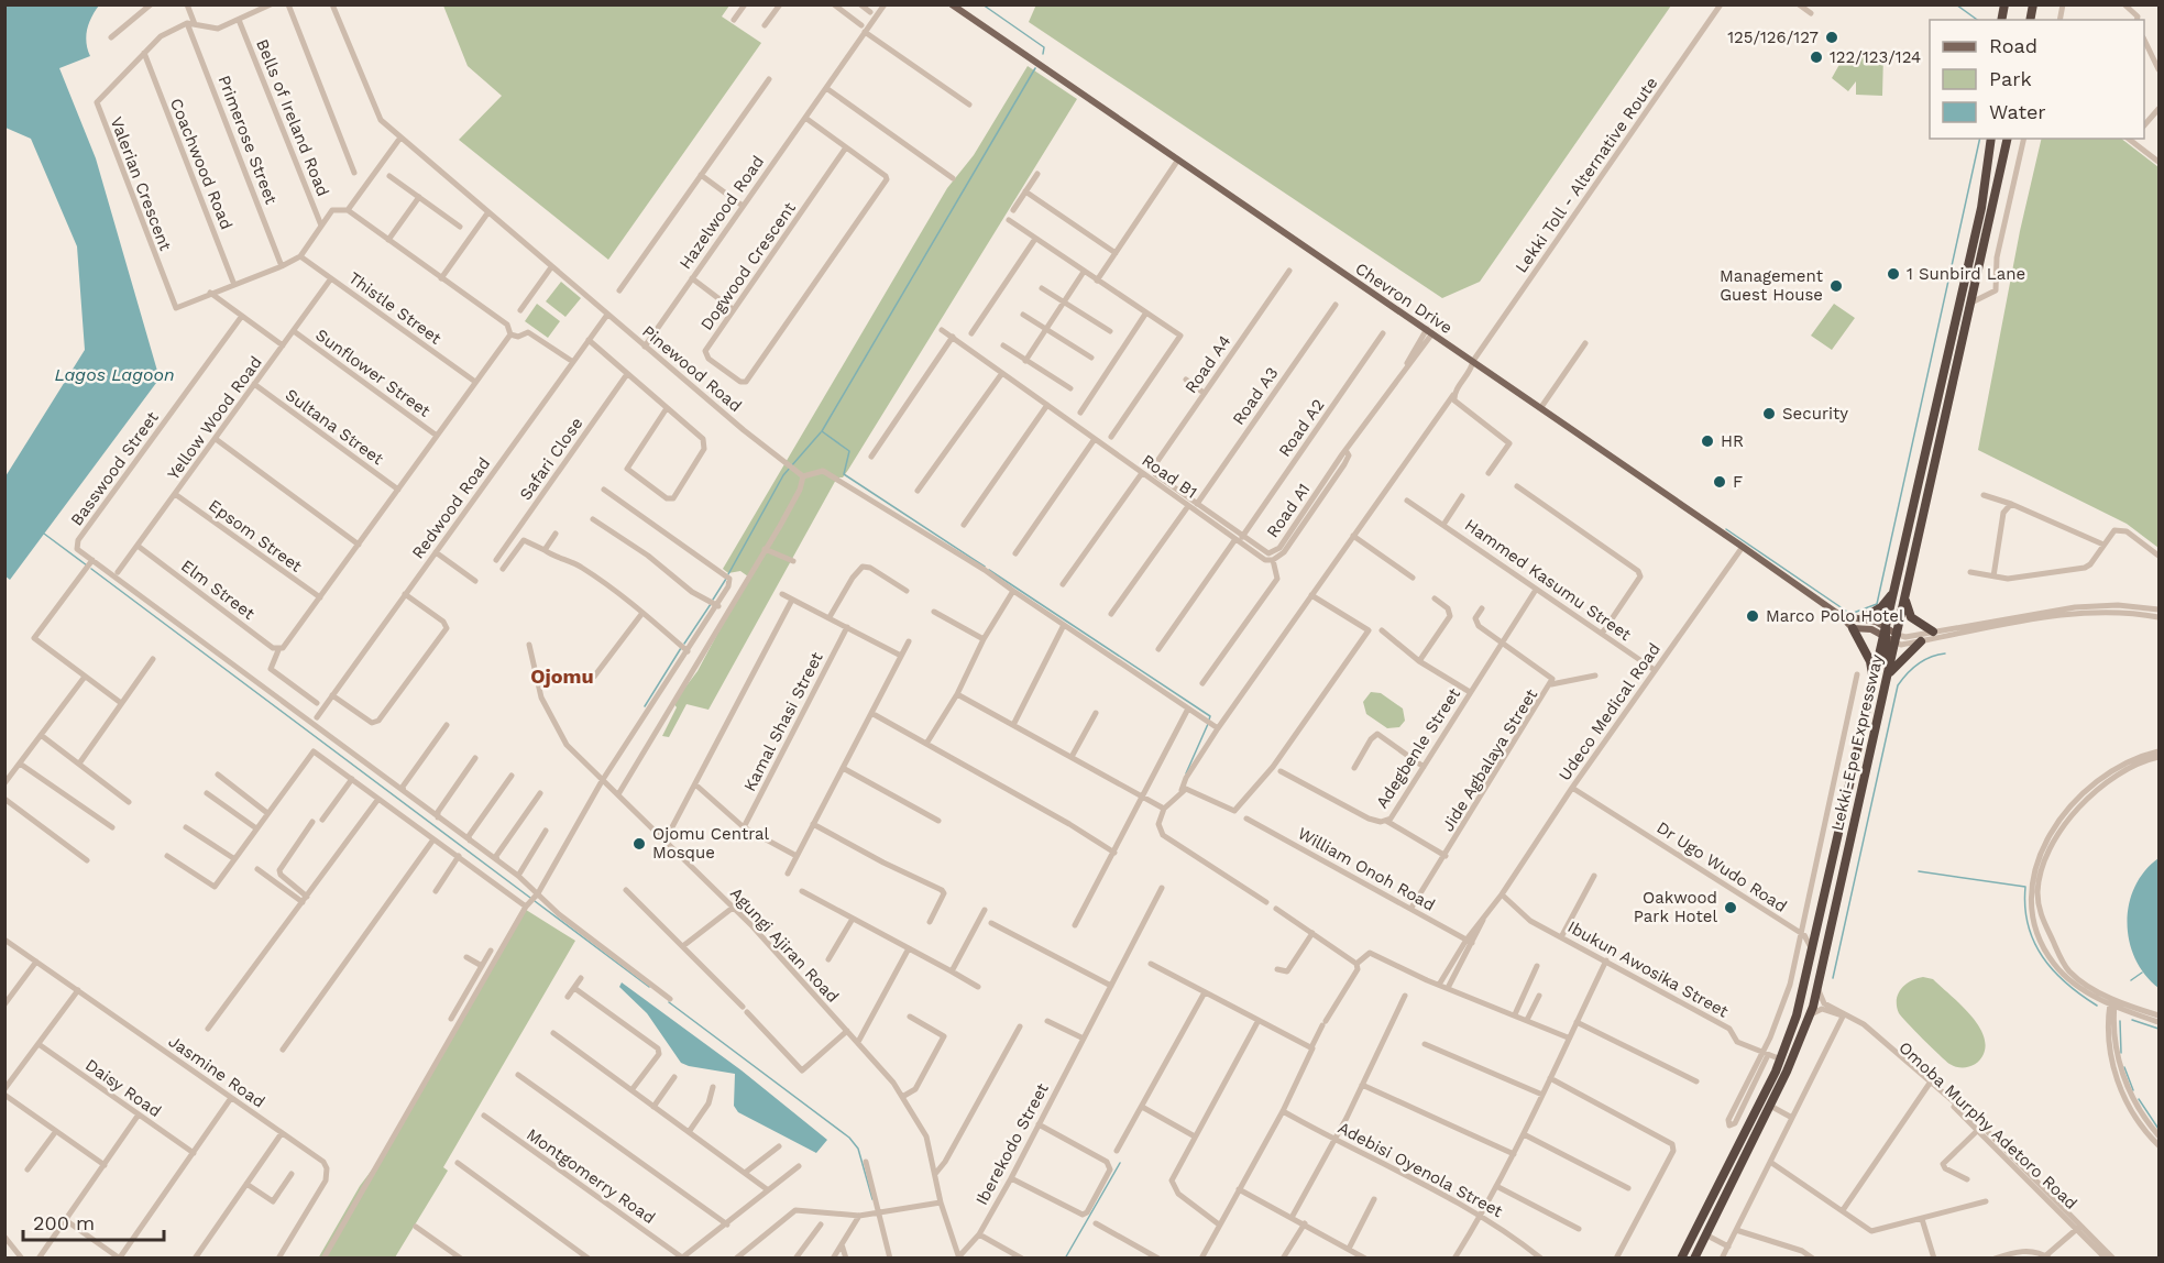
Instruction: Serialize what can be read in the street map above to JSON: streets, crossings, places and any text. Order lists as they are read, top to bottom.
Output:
{
  "streets": {
    "highway": ["Lekki-Epe Expressway"],
    "main road": ["Chevron Drive"],
    "street": [
      "Bells of Ireland Road",
      "Primerose Street",
      "Coachwood Road",
      "Lekki Toll - Alternative Route",
      "Valerian Crescent",
      "Hazelwood Road",
      "Dogwood Crescent",
      "Thistle Street",
      "Road A4",
      "Pinewood Road",
      "Sunflower Street",
      "Road A3",
      "Yellow Wood Road",
      "Sultana Street",
      "Road A2",
      "Safari Close",
      "Basswood Street",
      "Road B1",
      "Redwood Road",
      "Road A1",
      "Epsom Street",
      "Hammed Kasumu Street",
      "Elm Street",
      "Udeco Medical Road",
      "Kamal Shasi Street",
      "Adegbenle Street",
      "Jide Agbalaya Street",
      "Dr Ugo Wudo Road",
      "William Onoh Road",
      "Agungi Ajiran Road",
      "Ibukun Awosika Street",
      "Jasmine Road",
      "Daisy Road",
      "Omoba Murphy Adetoro Road",
      "Iberekodo Street",
      "Adebisi Oyenola Street",
      "Montgomerry Road"
    ]
  },
  "crossings": [
    ["Bells of Ireland Road", "Valerian Crescent"],
    ["Primerose Street", "Valerian Crescent"],
    ["Coachwood Road", "Valerian Crescent"],
    ["Lekki Toll - Alternative Route", "Chevron Drive"],
    ["Valerian Crescent", "Thistle Street"],
    ["Hazelwood Road", "Pinewood Road"],
    ["Chevron Drive", "Road A1"],
    ["Chevron Drive", "Udeco Medical Road"],
    ["Chevron Drive", "Lekki-Epe Expressway"],
    ["Thistle Street", "Yellow Wood Road"],
    ["Road A4", "Road A1"],
    ["Pinewood Road", "Redwood Road"],
    ["Sunflower Street", "Yellow Wood Road"],
    ["Road A3", "Road A1"],
    ["Yellow Wood Road", "Sultana Street"],
    ["Yellow Wood Road", "Epsom Street"],
    ["Yellow Wood Road", "Elm Street"],
    ["Road A2", "Road B1"],
    ["Road A2", "Road A1"],
    ["Road B1", "Road A1"],
    ["Hammed Kasumu Street", "Udeco Medical Road"],
    ["Hammed Kasumu Street", "Adegbenle Street"],
    ["Udeco Medical Road", "Dr Ugo Wudo Road"],
    ["Udeco Medical Road", "William Onoh Road"],
    ["Udeco Medical Road", "Ibukun Awosika Street"],
    ["Lekki-Epe Expressway", "Ibukun Awosika Street"],
    ["Lekki-Epe Expressway", "Omoba Murphy Adetoro Road"],
    ["Adegbenle Street", "Jide Agbalaya Street"],
    ["Jide Agbalaya Street", "William Onoh Road"],
    ["Agungi Ajiran Road", "Iberekodo Street"]
  ],
  "districts": ["Ojomu"],
  "water": ["Lagos Lagoon"],
  "places": [
    "125/126/127",
    "122/123/124",
    "1 Sunbird Lane",
    "Management Guest House",
    "Security",
    "HR",
    "F",
    "Marco Polo Hotel",
    "Ojomu Central Mosque",
    "Oakwood Park Hotel"
  ],
  "legend": ["Road", "Park", "Water"],
  "scale_bar": "200 m"
}
